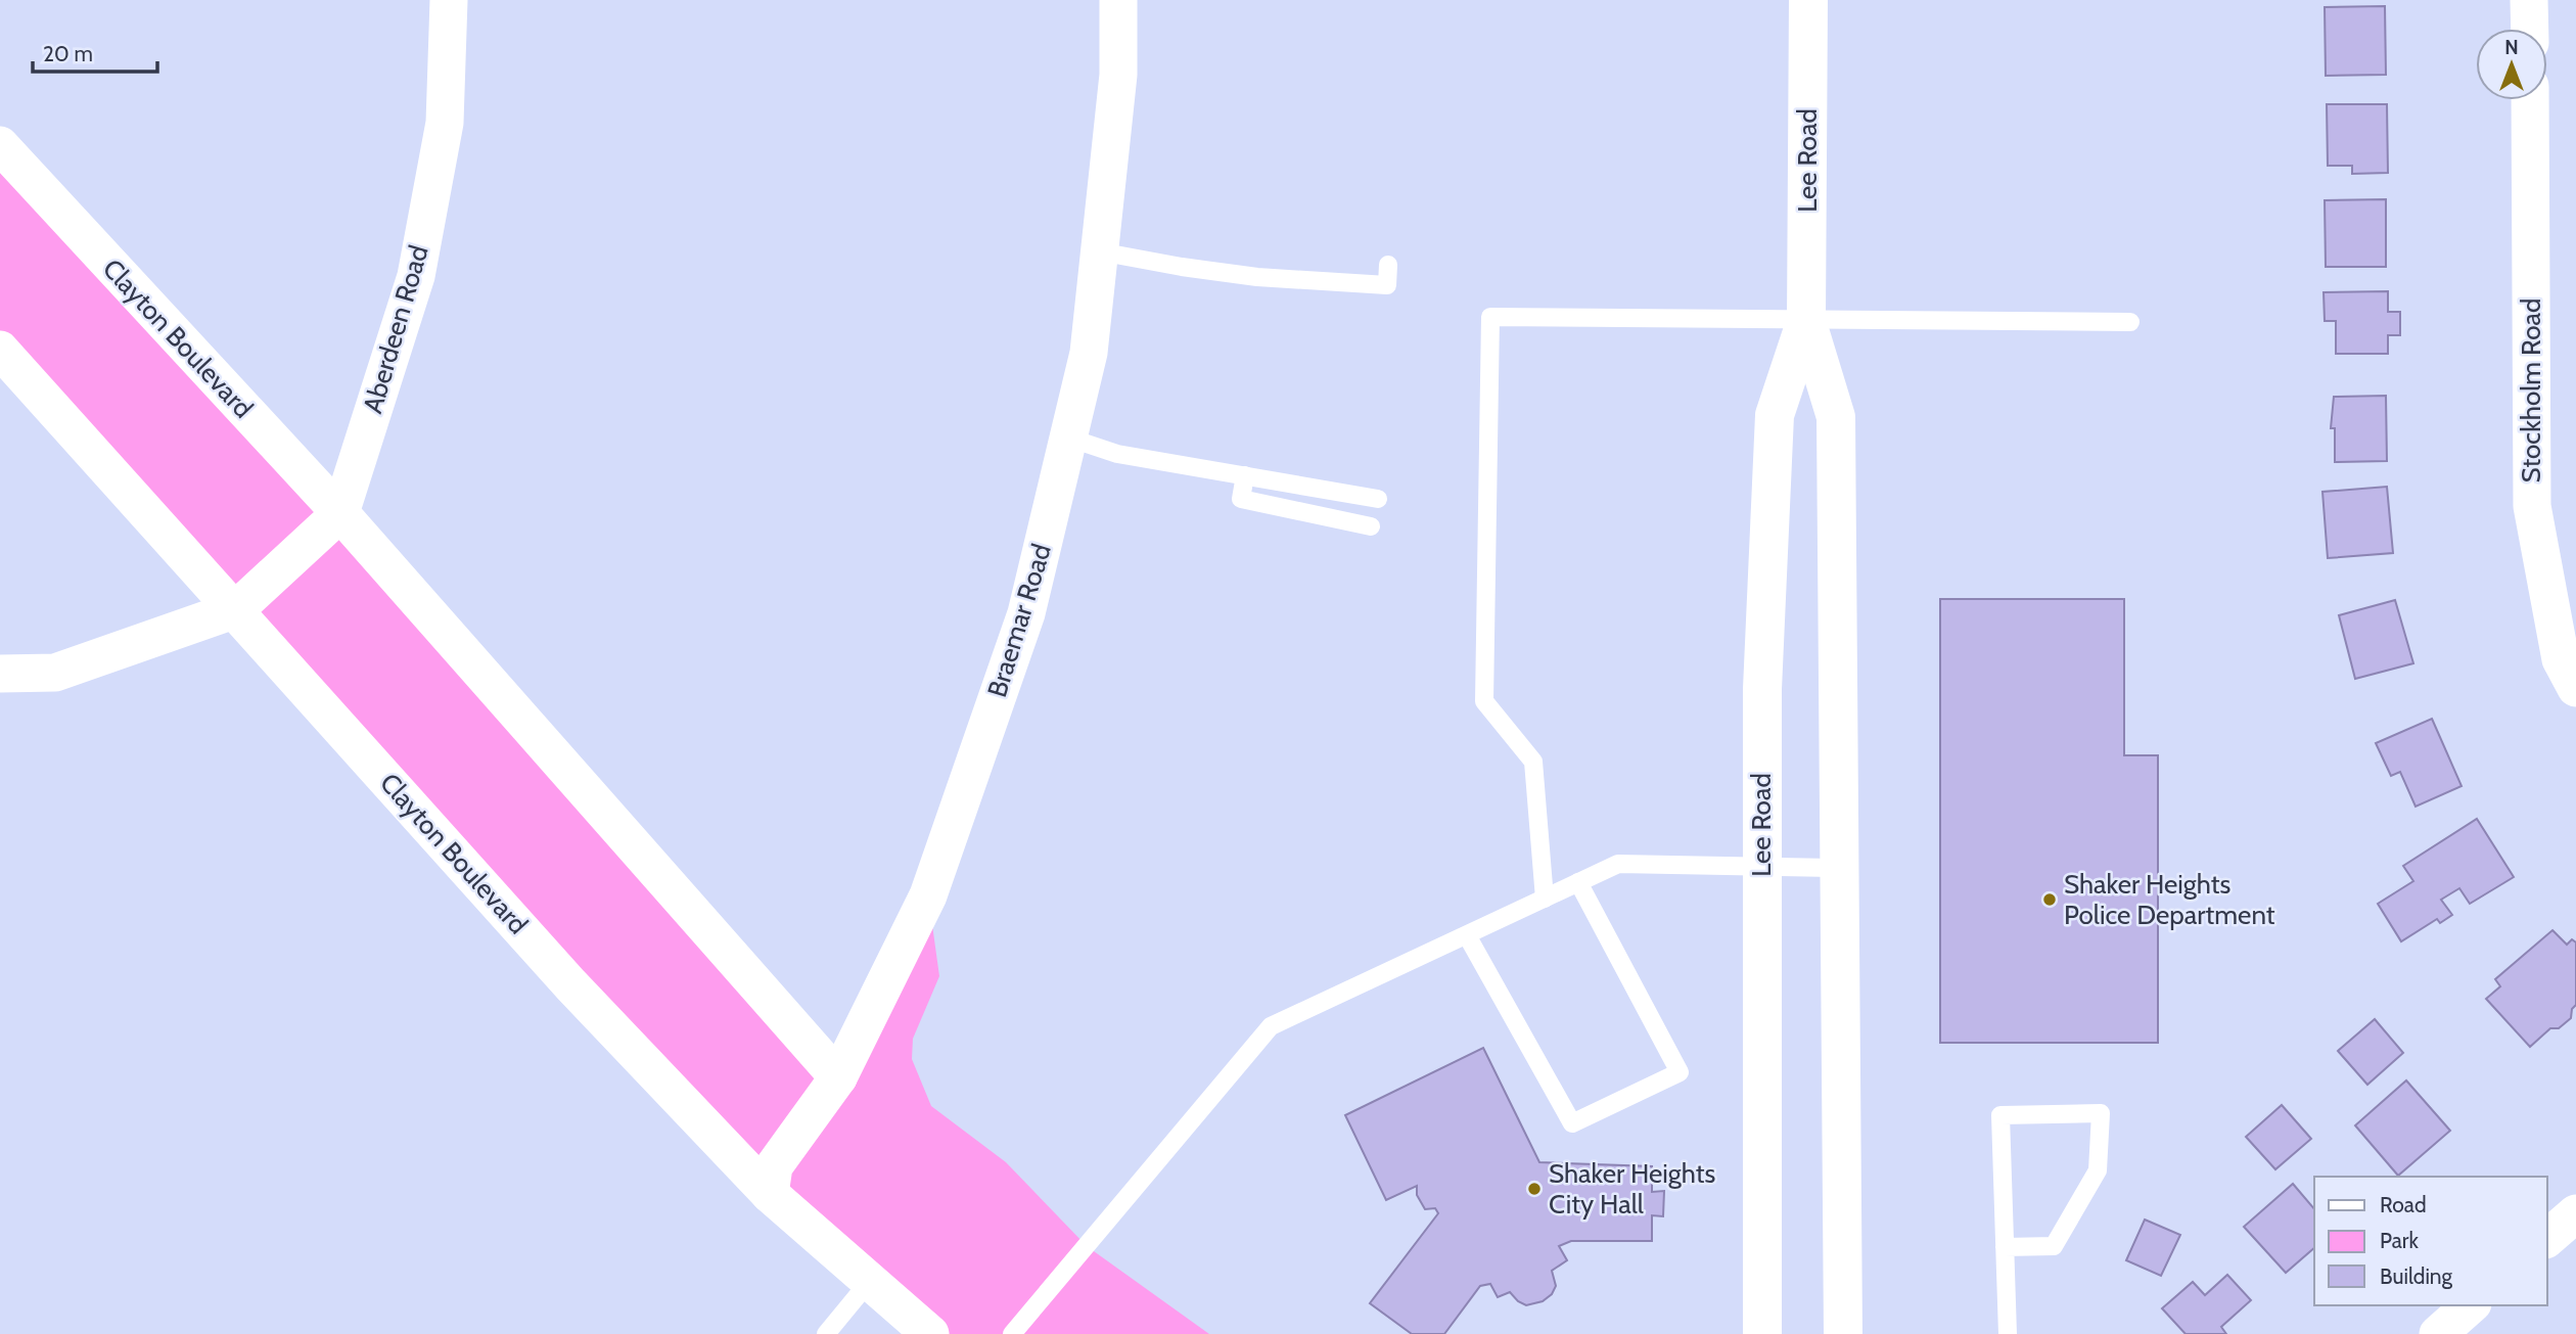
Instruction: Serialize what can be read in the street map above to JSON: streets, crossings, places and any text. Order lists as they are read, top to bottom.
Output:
{
  "streets": {
    "main road": ["Lee Road"],
    "street": [
      "Aberdeen Road",
      "Clayton Boulevard",
      "Stockholm Road",
      "Braemar Road"
    ]
  },
  "crossings": [
    ["Aberdeen Road", "Clayton Boulevard"],
    ["Clayton Boulevard", "Braemar Road"]
  ],
  "places": ["Shaker Heights Police Department", "Shaker Heights City Hall"],
  "legend": ["Road", "Park", "Building"],
  "scale_bar": "20 m",
  "north": "top"
}
